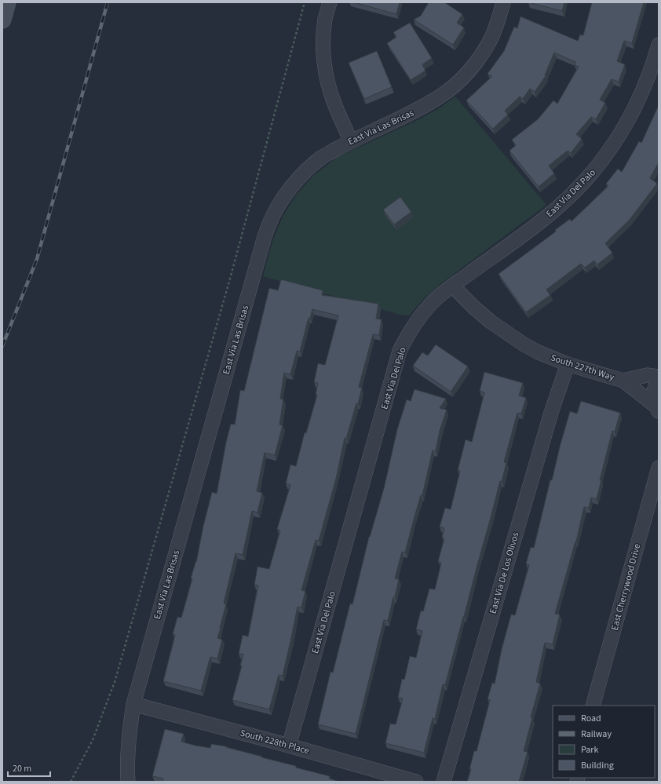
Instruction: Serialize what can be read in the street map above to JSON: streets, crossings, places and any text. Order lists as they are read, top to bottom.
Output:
{
  "streets": {
    "street": [
      "East Via Las Brisas",
      "East Via Del Palo",
      "South 227th Way",
      "East Via De Los Olivos",
      "East Cherrywood Drive",
      "South 228th Place"
    ]
  },
  "crossings": [
    ["East Via Las Brisas", "South 228th Place"],
    ["East Via Del Palo", "South 227th Way"],
    ["East Via Del Palo", "South 228th Place"],
    ["South 227th Way", "East Via De Los Olivos"]
  ],
  "legend": [
    "Road",
    "Railway",
    "Park",
    "Building"
  ],
  "scale_bar": "20 m"
}
